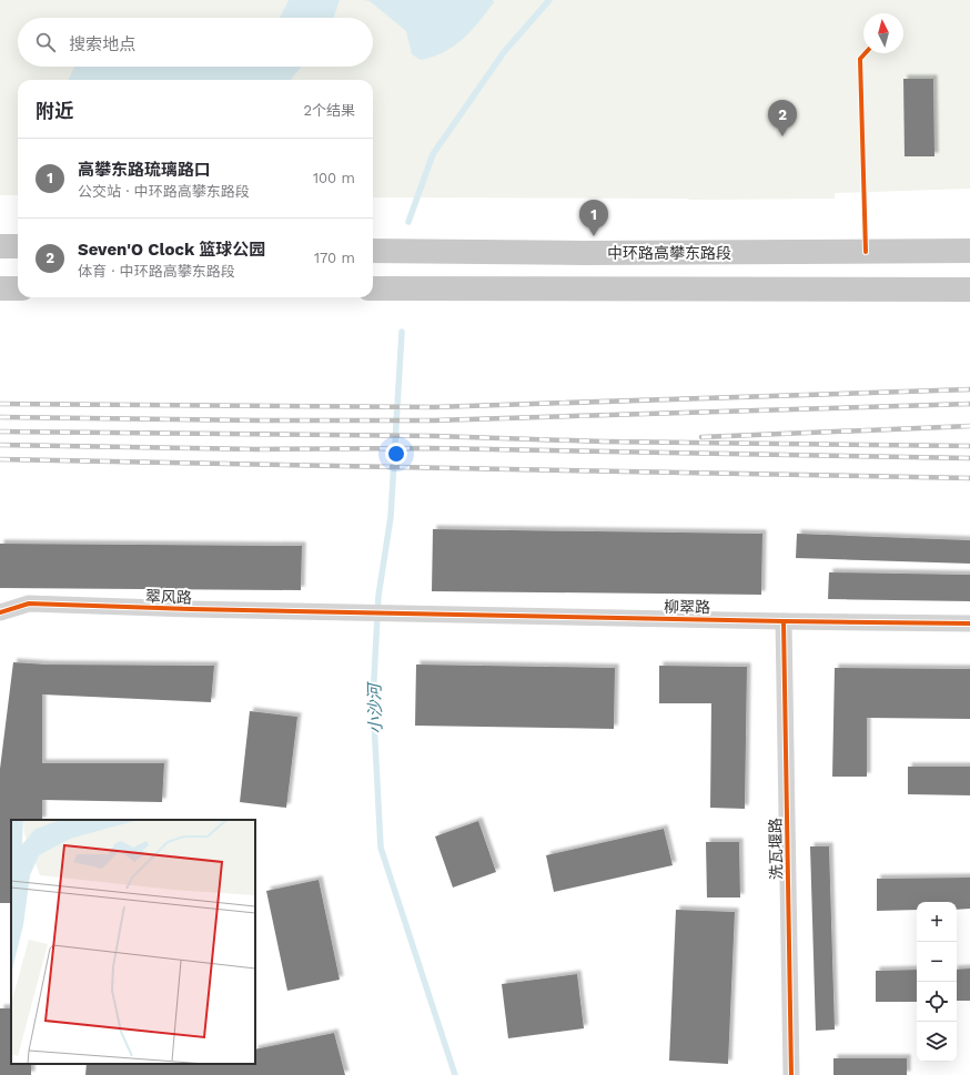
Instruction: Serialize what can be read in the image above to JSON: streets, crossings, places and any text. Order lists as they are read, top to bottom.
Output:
{
  "streets": {
    "main road": ["中环路高攀东路段"],
    "street": ["翠风路", "柳翠路", "洗瓦堰路"]
  },
  "crossings": [
    ["翠风路", "柳翠路"],
    ["柳翠路", "洗瓦堰路"]
  ],
  "water": ["小沙河"],
  "north": "top",
  "page": {
    "search": "搜索地点",
    "heading": ["附近", "2个结果"],
    "pins": ["2", "1"],
    "list": [
      {
        "mark": "1",
        "name": "高攀东路琉璃路口",
        "note": "公交站 · 中环路高攀东路段",
        "value": "100 m"
      },
      {
        "mark": "2",
        "name": "Seven'O Clock 篮球公园",
        "note": "体育 · 中环路高攀东路段",
        "value": "170 m"
      }
    ],
    "map_buttons": ["+", "−"]
  }
}
